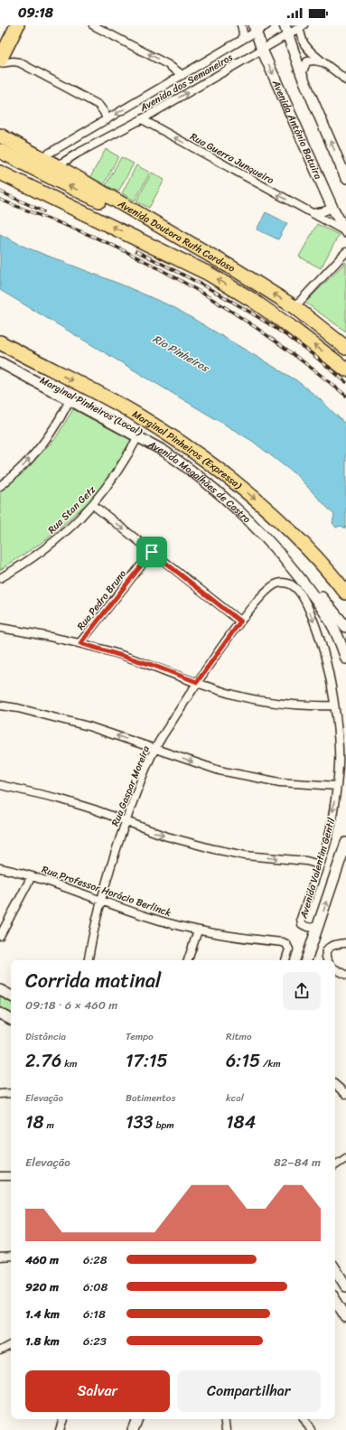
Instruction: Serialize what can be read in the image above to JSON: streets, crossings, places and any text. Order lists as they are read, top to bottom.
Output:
{
  "streets": {
    "highway": ["Avenida Doutora Ruth Cardoso", "Marginal Pinheiros (Expressa)"],
    "main road": [
      "Avenida Antônio Batuira",
      "Marginal Pinheiros (Local)",
      "Avenida Magalhães de Castro",
      "Avenida Valentim Gentil"
    ],
    "street": [
      "Avenida dos Semaneiros",
      "Rua Guerra Junqueiro",
      "Rua Stan Getz",
      "Rua Pedro Bruno",
      "Rua Gaspar Moreira",
      "Rua Professor Horácio Berlinck"
    ]
  },
  "crossings": [
    ["Avenida dos Semaneiros", "Avenida Antônio Batuira"],
    ["Avenida dos Semaneiros", "Rua Guerra Junqueiro"],
    ["Avenida dos Semaneiros", "Avenida Doutora Ruth Cardoso"],
    ["Avenida Antônio Batuira", "Rua Guerra Junqueiro"],
    ["Marginal Pinheiros (Local)", "Avenida Magalhães de Castro"],
    ["Avenida Magalhães de Castro", "Rua Stan Getz"],
    ["Rua Gaspar Moreira", "Avenida Valentim Gentil"],
    ["Rua Gaspar Moreira", "Rua Professor Horácio Berlinck"]
  ],
  "one_way": ["Rua Guerra Junqueiro", "Marginal Pinheiros (Expressa)"],
  "water": ["Rio Pinheiros"],
  "page": {
    "status": "09:18",
    "heading": ["Corrida matinal", "09:18 · 6 × 460 m"],
    "stats": [
      ["Distância", "2.76 km"],
      ["Tempo", "17:15"],
      ["Ritmo", "6:15 /km"],
      ["Elevação", "18 m"],
      ["Batimentos", "133 bpm"],
      ["kcal", "184"]
    ],
    "chart": ["Elevação", "82–84 m"],
    "list": [
      {
        "name": "460 m",
        "note": "6:28"
      },
      {
        "name": "920 m",
        "note": "6:08"
      },
      {
        "name": "1.4 km",
        "note": "6:18"
      },
      {
        "name": "1.8 km",
        "note": "6:23"
      }
    ],
    "buttons": ["Salvar", "Compartilhar"]
  }
}
